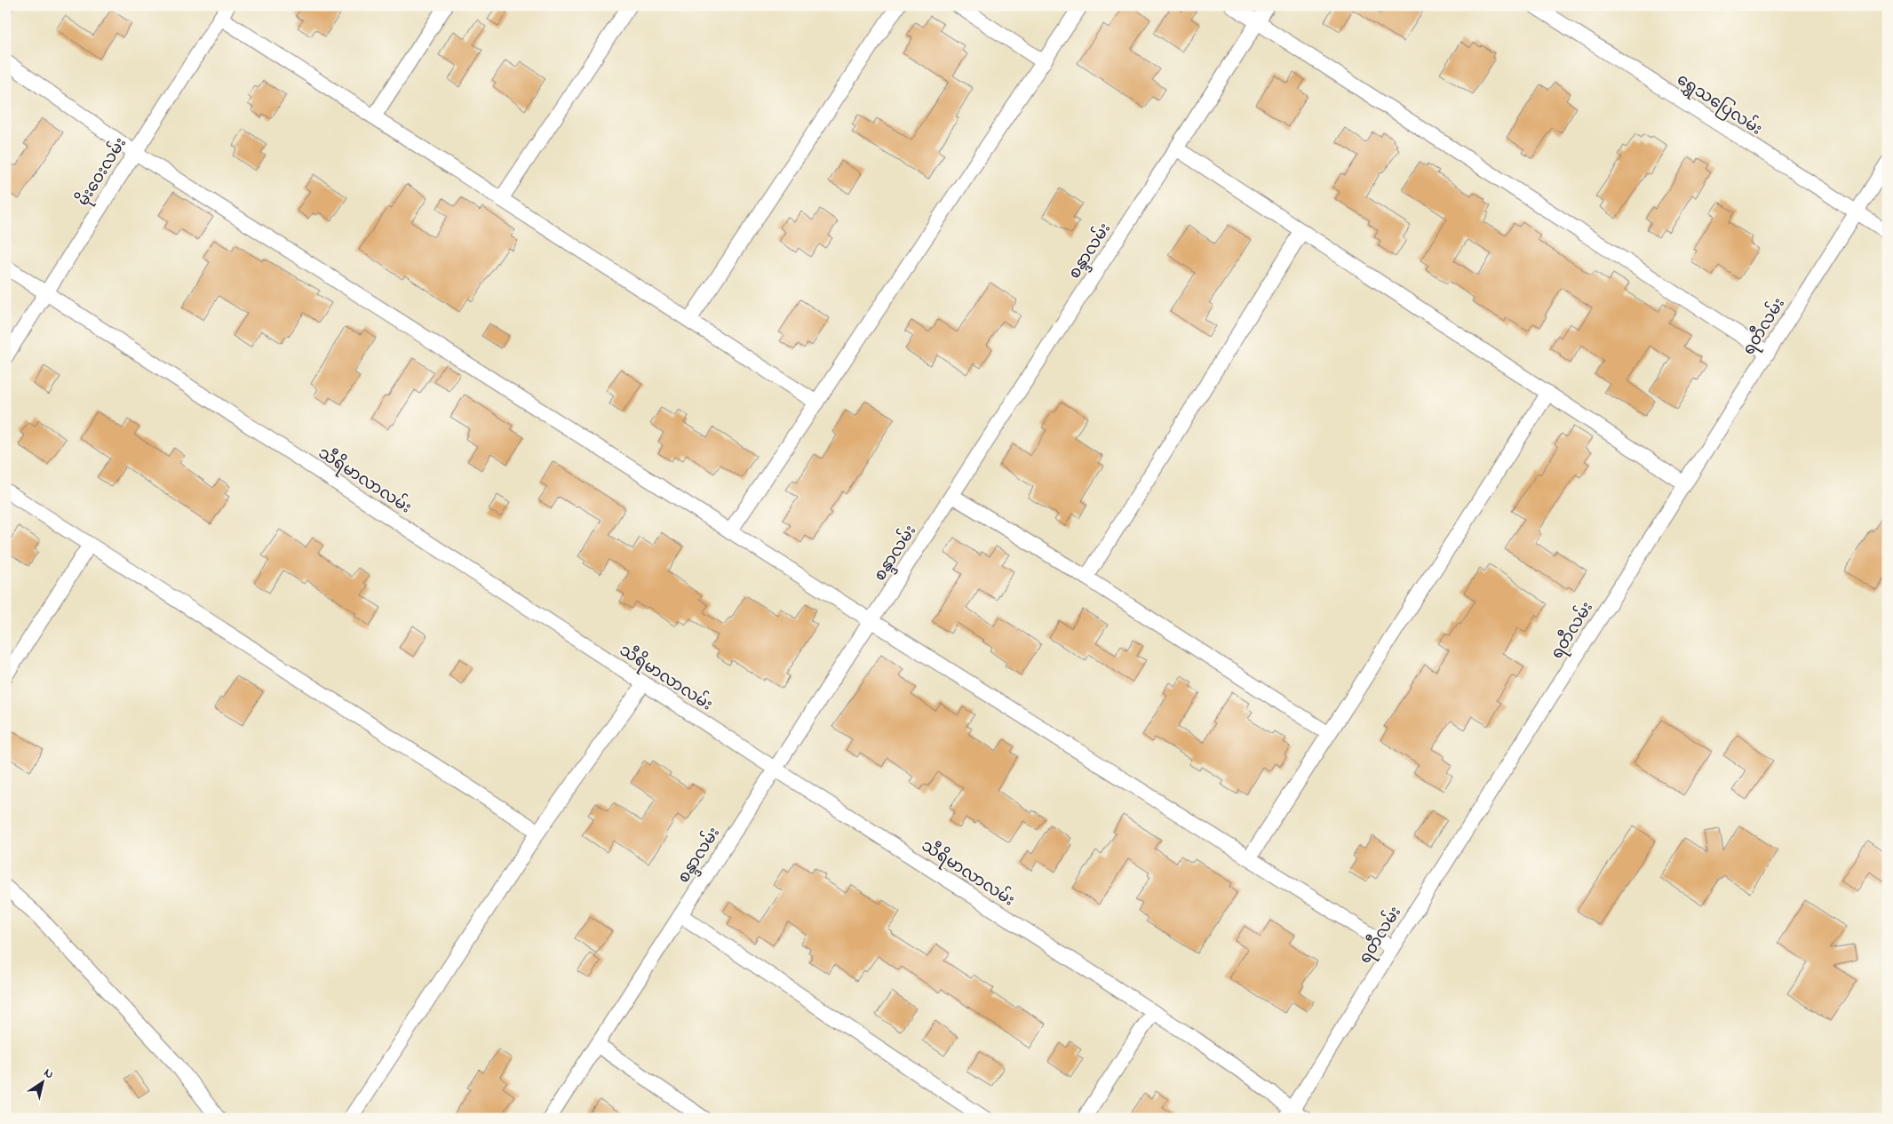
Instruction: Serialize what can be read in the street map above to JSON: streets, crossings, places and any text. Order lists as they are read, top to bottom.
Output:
{
  "streets": {
    "street": [
      "ရွှေသပြေလမ်း",
      "မိုးဝေးလမ်း",
      "စန္ဒာလမ်း",
      "ရတီလမ်း",
      "သီရိမာလာလမ်း"
    ]
  },
  "crossings": [
    ["ရွှေသပြေလမ်း", "ရတီလမ်း"],
    ["မိုးဝေးလမ်း", "သီရိမာလာလမ်း"],
    ["စန္ဒာလမ်း", "သီရိမာလာလမ်း"],
    ["ရတီလမ်း", "သီရိမာလာလမ်း"]
  ],
  "north": "top right"
}
